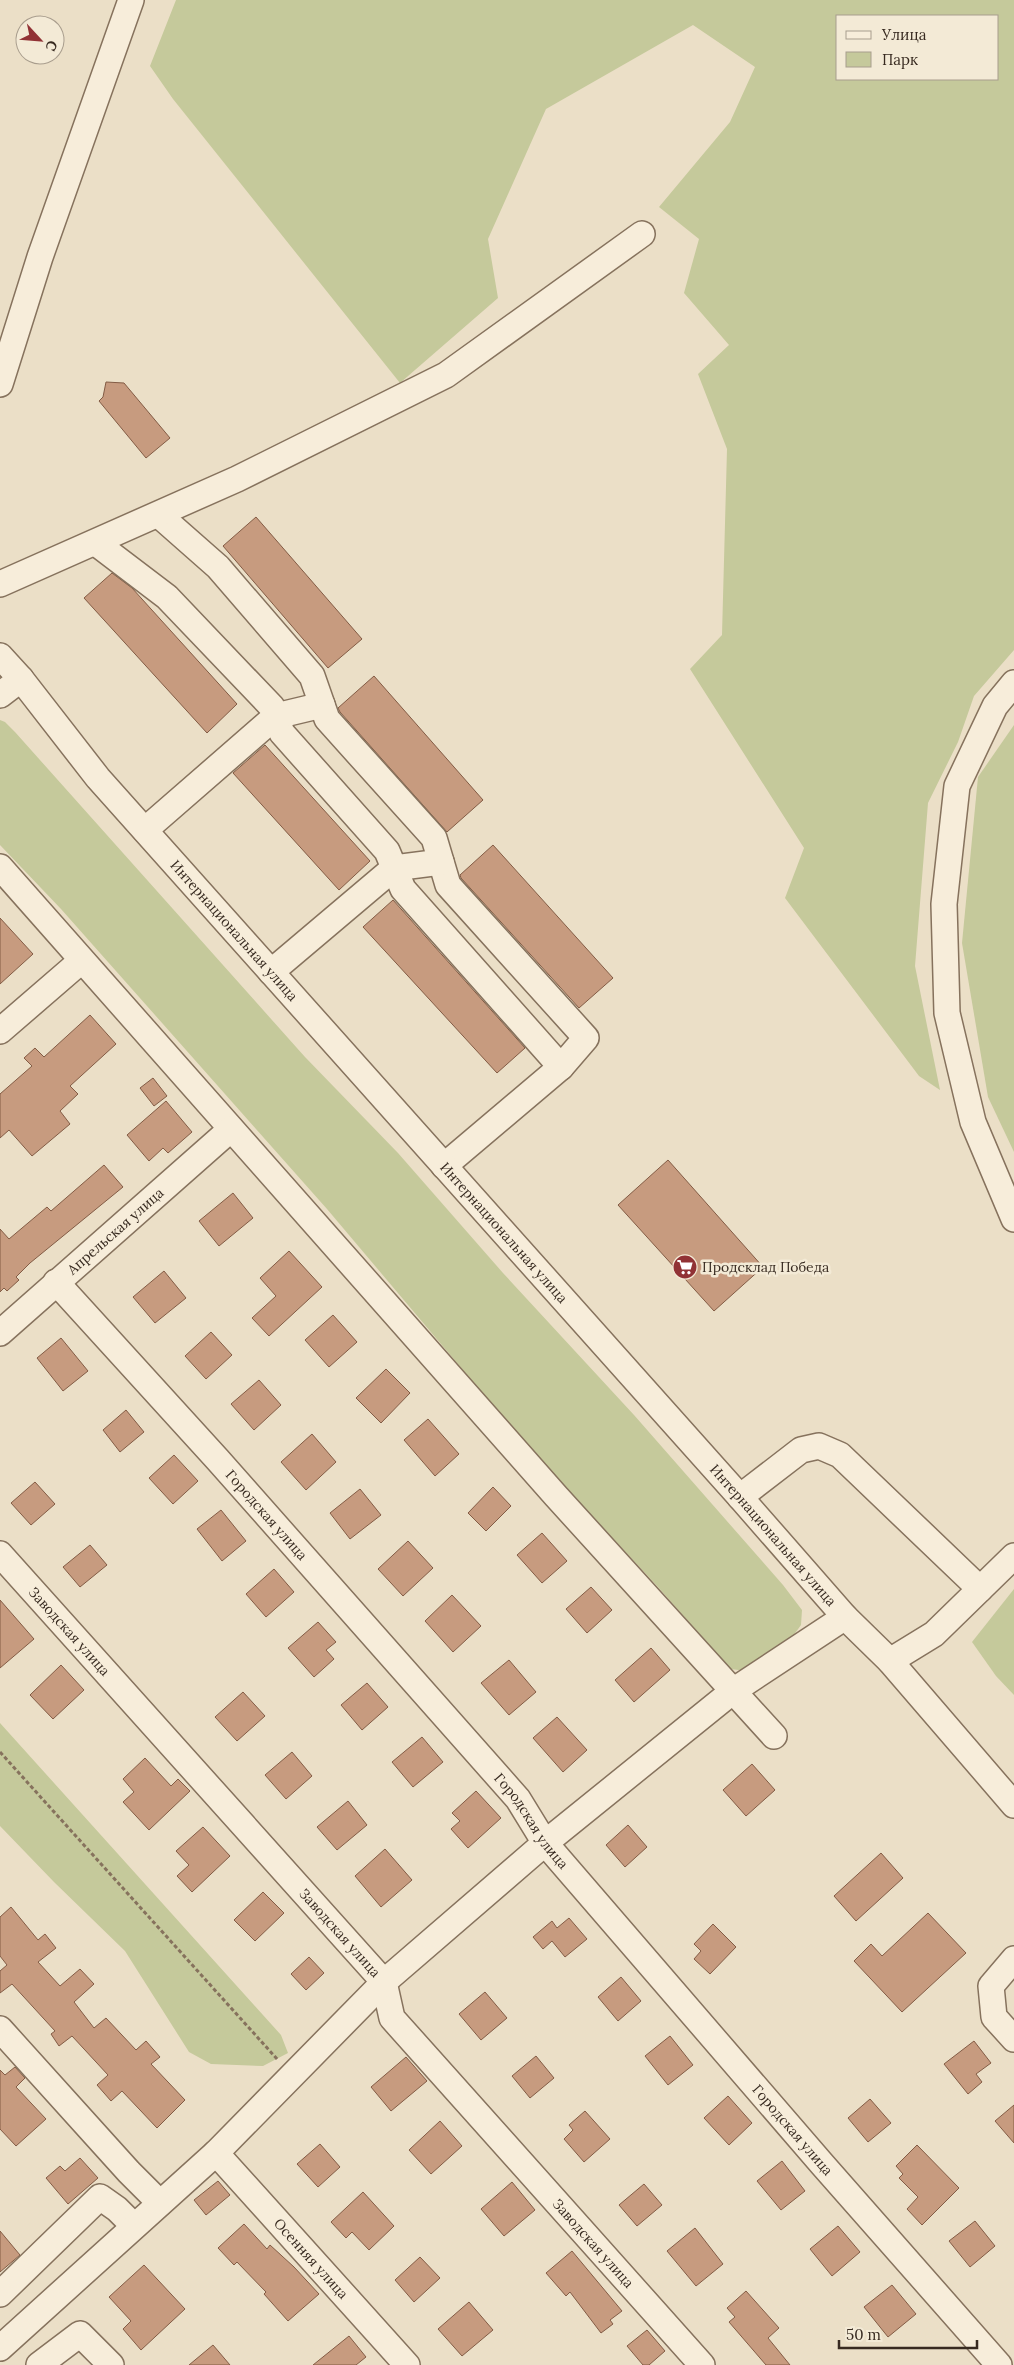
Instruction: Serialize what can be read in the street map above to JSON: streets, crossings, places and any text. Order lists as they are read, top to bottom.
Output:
{
  "streets": {
    "street": [
      "Интернациональная улица",
      "Апрельская улица",
      "Городская улица",
      "Заводская улица",
      "Осенняя улица"
    ]
  },
  "crossings": [
    ["Апрельская улица", "Городская улица"]
  ],
  "places": {
    "supermarket": ["Продсклад Победа"]
  },
  "legend": ["Улица", "Парк"],
  "scale_bar": "50 m",
  "north": "bottom right"
}
